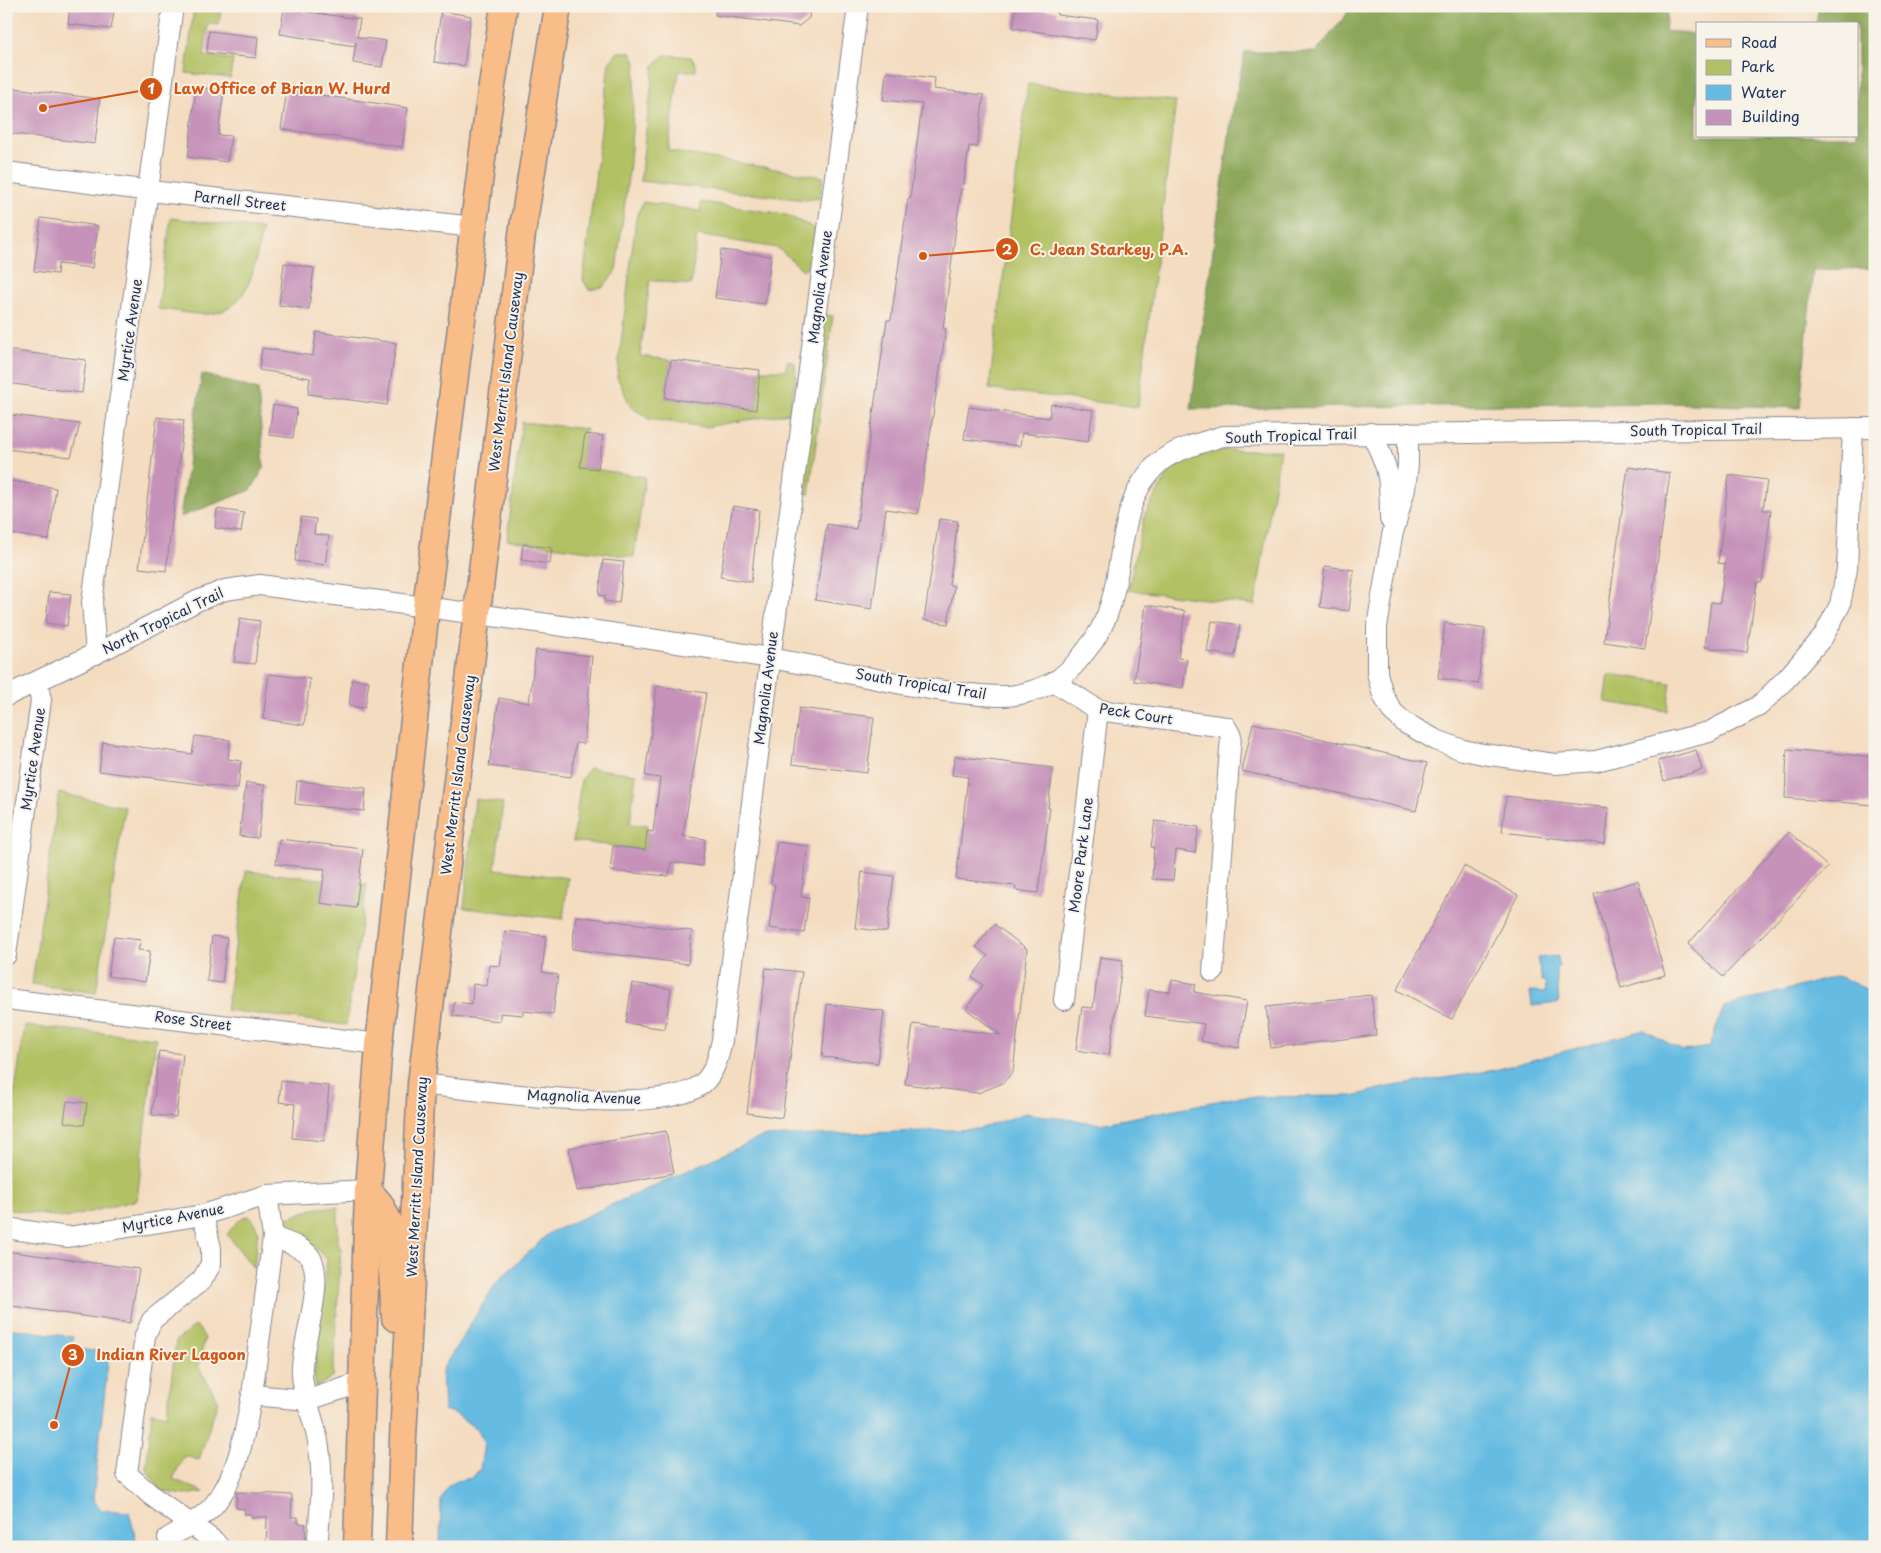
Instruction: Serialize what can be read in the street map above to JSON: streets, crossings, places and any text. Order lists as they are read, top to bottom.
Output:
{
  "streets": {
    "main road": ["West Merritt Island Causeway"],
    "street": [
      "Parnell Street",
      "Magnolia Avenue",
      "Myrtice Avenue",
      "South Tropical Trail",
      "North Tropical Trail",
      "Peck Court",
      "Moore Park Lane",
      "Rose Street"
    ]
  },
  "crossings": [
    ["Parnell Street", "Myrtice Avenue"],
    ["Magnolia Avenue", "West Merritt Island Causeway"],
    ["Magnolia Avenue", "South Tropical Trail"],
    ["Myrtice Avenue", "North Tropical Trail"],
    ["West Merritt Island Causeway", "South Tropical Trail"],
    ["West Merritt Island Causeway", "North Tropical Trail"],
    ["South Tropical Trail", "North Tropical Trail"],
    ["South Tropical Trail", "Peck Court"],
    ["Peck Court", "Moore Park Lane"]
  ],
  "places": ["Law Office of Brian W. Hurd", "C. Jean Starkey, P.A.", "Indian River Lagoon"],
  "legend": [
    "Road",
    "Park",
    "Water",
    "Building"
  ]
}
